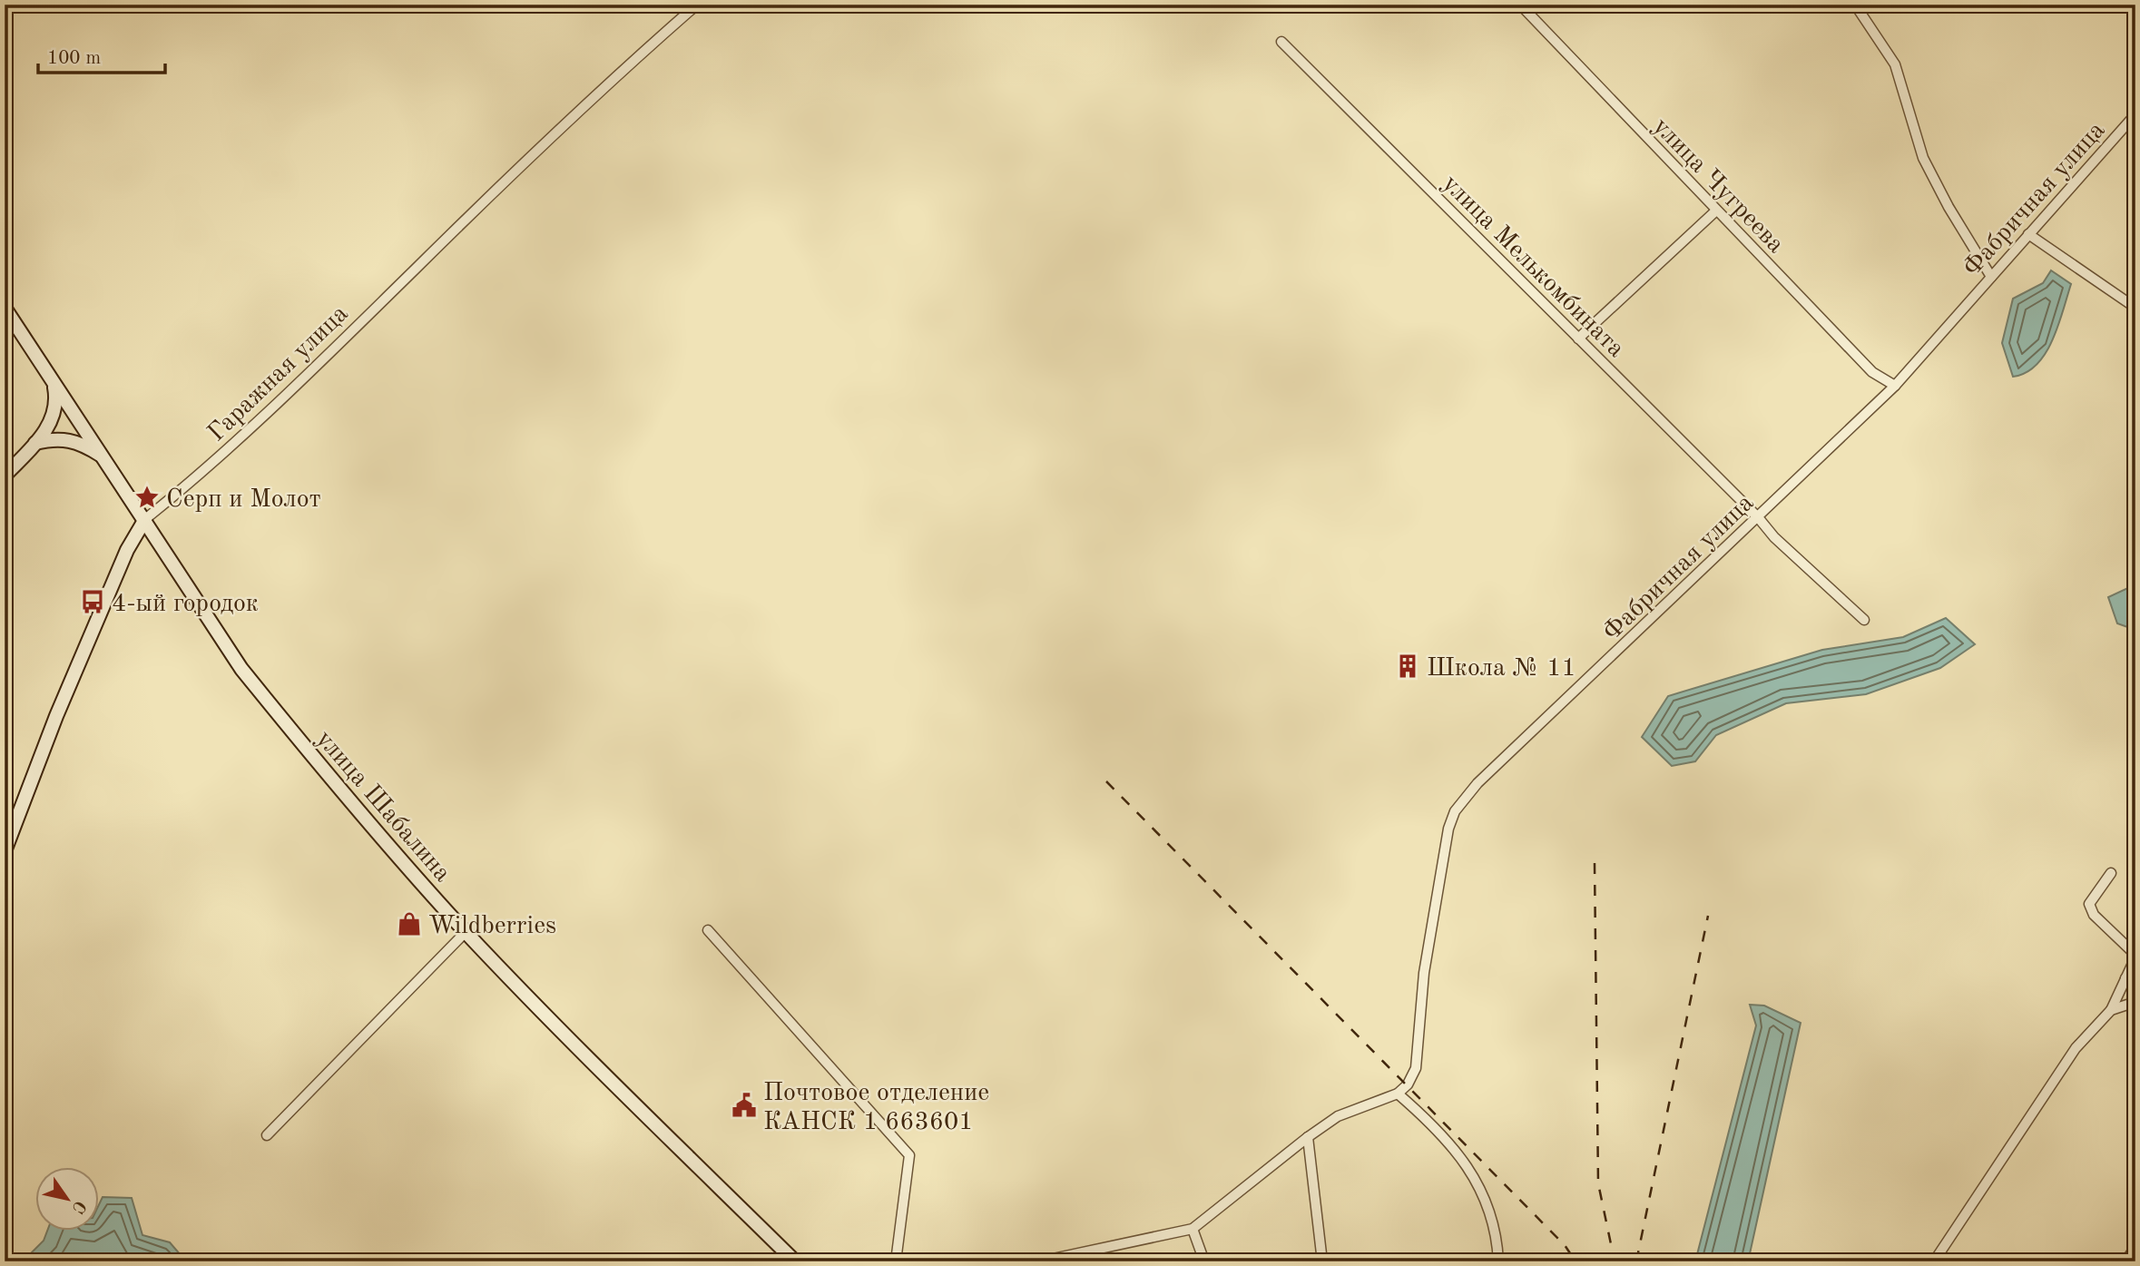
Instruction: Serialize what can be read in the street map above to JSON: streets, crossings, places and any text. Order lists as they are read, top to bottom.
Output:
{
  "streets": {
    "street": [
      "улица Чугреева",
      "Фабричная улица",
      "улица Мелькомбината",
      "Гаражная улица",
      "улица Шабалина"
    ]
  },
  "crossings": [
    ["улица Чугреева", "Фабричная улица"],
    ["Фабричная улица", "улица Мелькомбината"],
    ["Гаражная улица", "улица Шабалина"]
  ],
  "places": {
    "place": ["Серп и Молот"],
    "bus stop": ["4-ый городок"],
    "building": ["Школа № 11"],
    "shop": ["Wildberries"],
    "public building": ["Почтовое отделение КАНСК 1 663601"]
  },
  "scale_bar": "100 m",
  "north": "bottom right"
}
